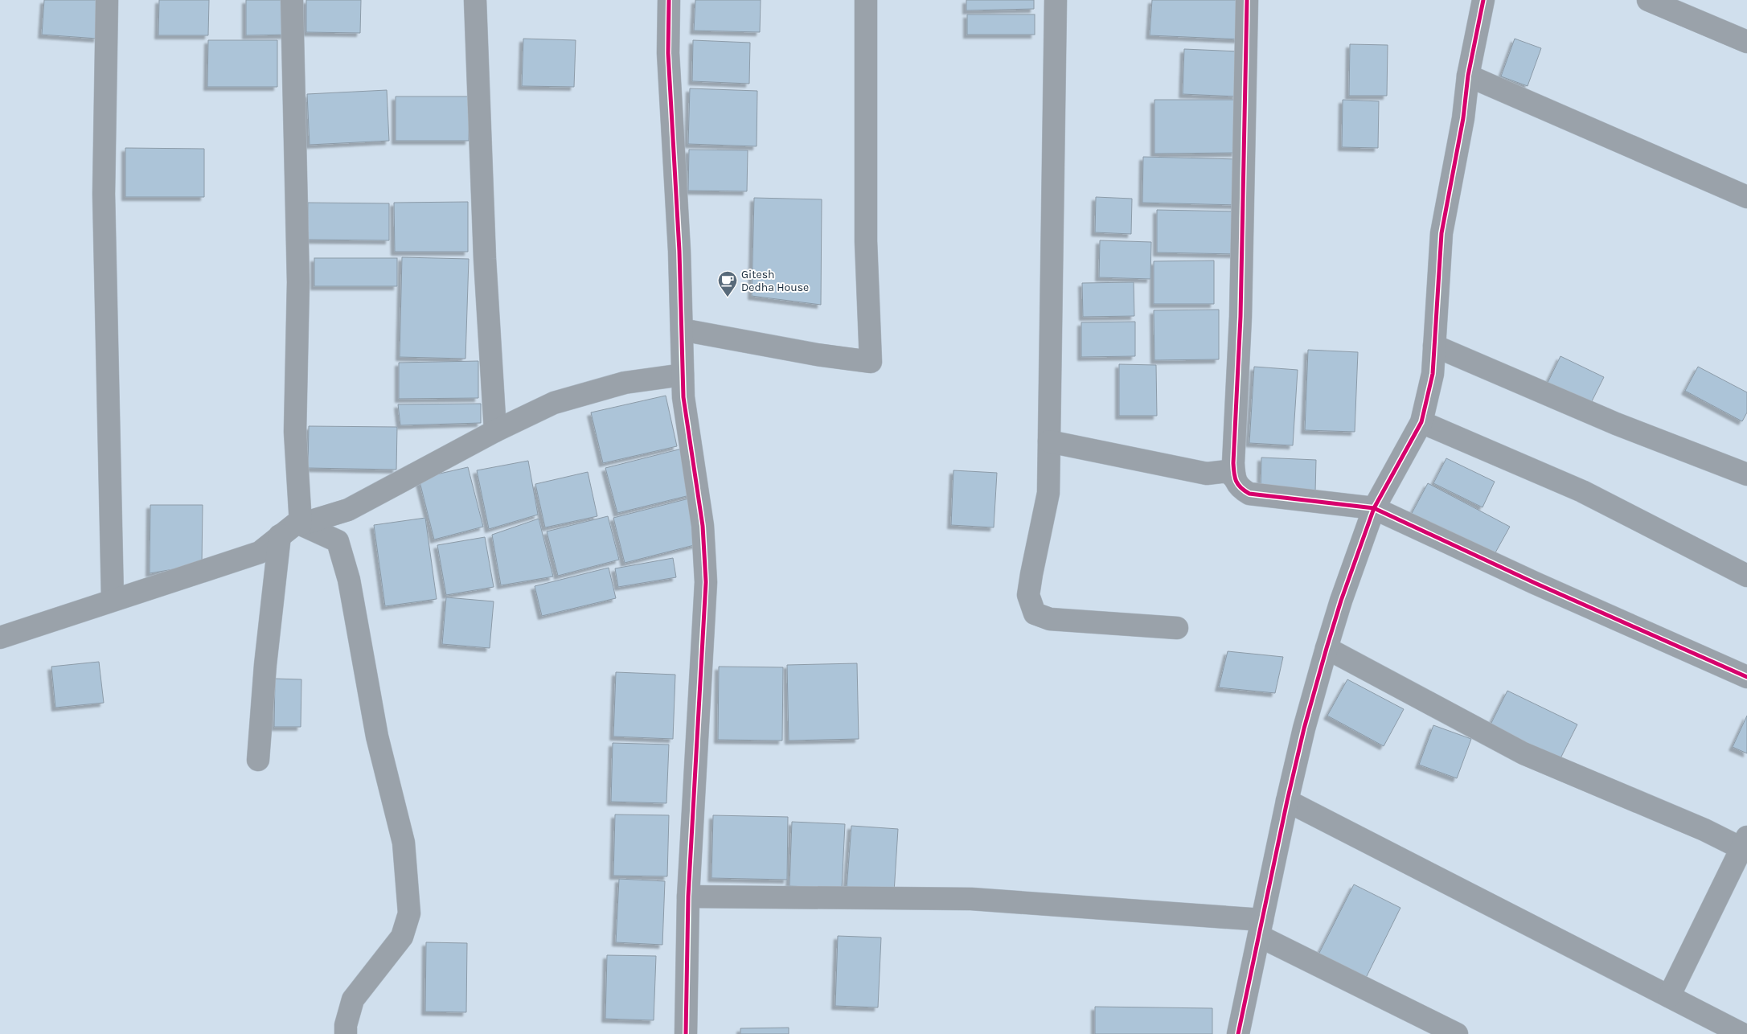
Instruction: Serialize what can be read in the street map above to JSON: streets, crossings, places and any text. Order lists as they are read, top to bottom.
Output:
{
  "places": {
    "cafe": ["Gitesh Dedha House"]
  }
}
